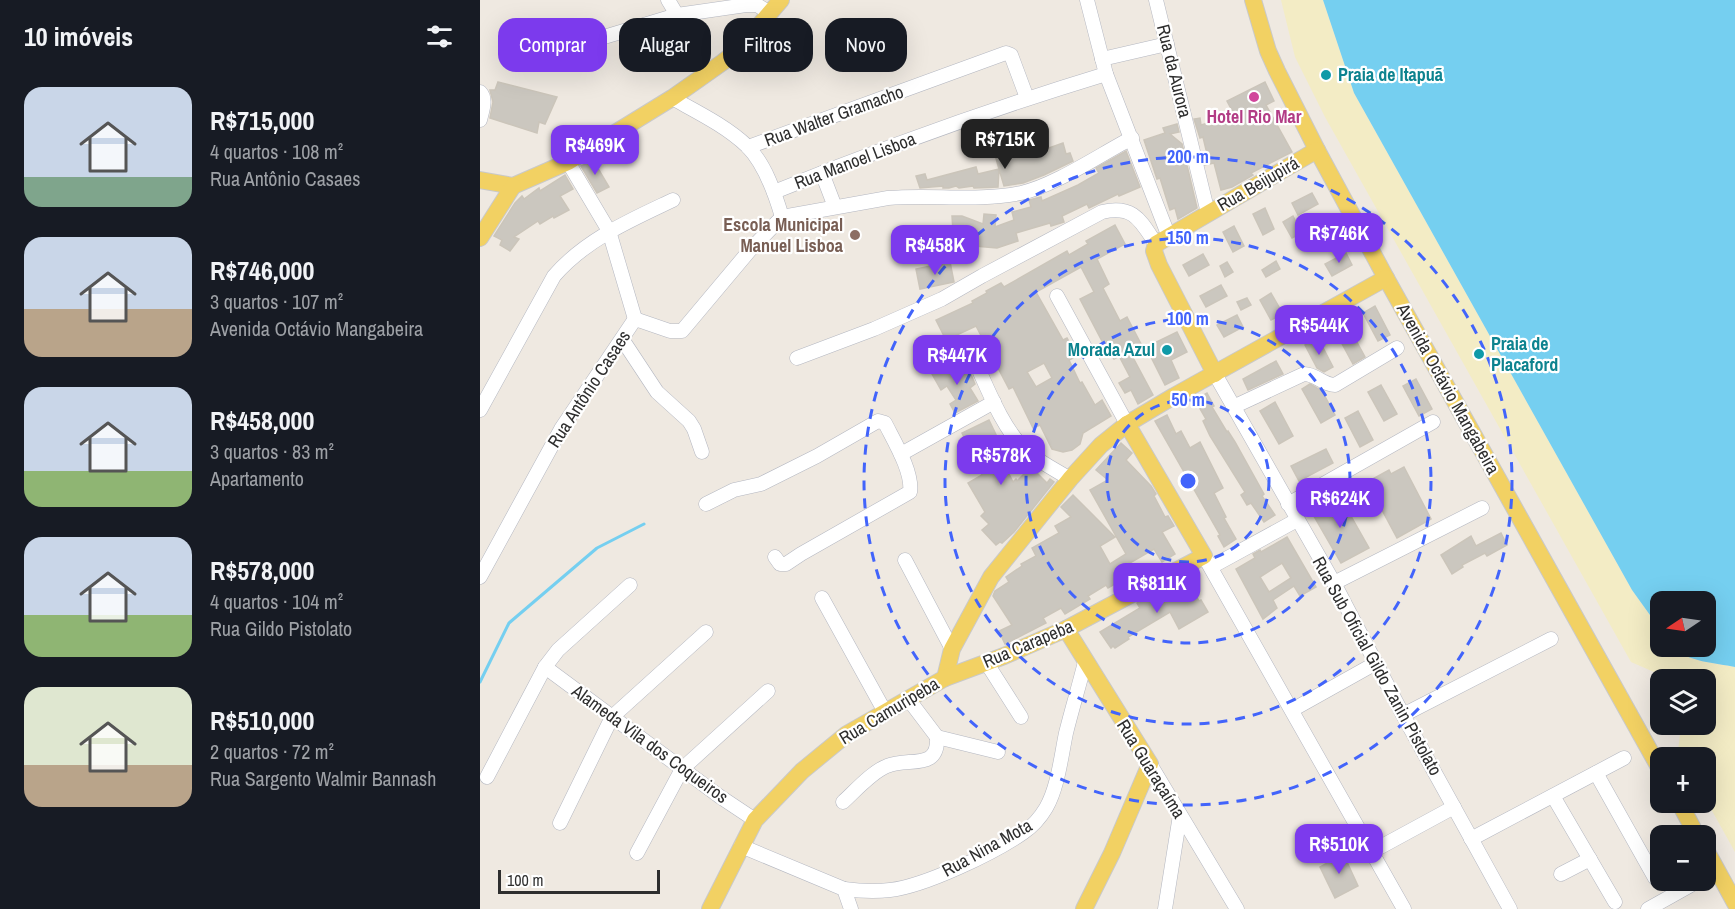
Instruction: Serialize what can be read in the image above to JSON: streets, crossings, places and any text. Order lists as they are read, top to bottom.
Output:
{
  "streets": {
    "main road": [
      "Rua Beijupirá",
      "Avenida Octávio Mangabeira",
      "Rua Carapeba",
      "Rua Sub Oficial Gildo Zanin Pistolato",
      "Rua Camuripeba",
      "Rua Guaraçaíma"
    ],
    "street": [
      "Rua da Aurora",
      "Rua Walter Gramacho",
      "Rua Manoel Lisboa",
      "Rua Antônio Casaes",
      "Alameda Vila dos Coqueiros",
      "Rua Nina Mota"
    ]
  },
  "crossings": [
    ["Rua da Aurora", "Rua Beijupirá"],
    ["Rua Walter Gramacho", "Rua Manoel Lisboa"],
    ["Rua Beijupirá", "Avenida Octávio Mangabeira"],
    ["Rua Beijupirá", "Rua Sub Oficial Gildo Zanin Pistolato"],
    ["Avenida Octávio Mangabeira", "Rua Camuripeba"],
    ["Rua Carapeba", "Rua Sub Oficial Gildo Zanin Pistolato"],
    ["Rua Carapeba", "Rua Camuripeba"],
    ["Rua Carapeba", "Rua Guaraçaíma"],
    ["Rua Sub Oficial Gildo Zanin Pistolato", "Rua Camuripeba"],
    ["Rua Camuripeba", "Alameda Vila dos Coqueiros"],
    ["Rua Guaraçaíma", "Rua Nina Mota"]
  ],
  "places": [
    "Praia de Itapuã",
    "Hotel Rio Mar",
    "Escola Municipal Manuel Lisboa",
    "Morada Azul",
    "Praia de Placaford"
  ],
  "scale_bar": "100 m",
  "north": "left",
  "page": {
    "heading": "10 imóveis",
    "chip": [
      "Comprar",
      "Alugar",
      "Filtros",
      "Novo"
    ],
    "list": [
      {
        "name": "R$715,000",
        "note": "4 quartos · 108 m² · Rua Antônio Casaes"
      },
      {
        "name": "R$746,000",
        "note": "3 quartos · 107 m² · Avenida Octávio Mangabeira"
      },
      {
        "name": "R$458,000",
        "note": "3 quartos · 83 m² · Apartamento"
      },
      {
        "name": "R$578,000",
        "note": "4 quartos · 104 m² · Rua Gildo Pistolato"
      },
      {
        "name": "R$510,000",
        "note": "2 quartos · 72 m² · Rua Sargento Walmir Bannash"
      }
    ],
    "price": [
      "R$715K",
      "R$469K",
      "R$746K",
      "R$458K",
      "R$544K",
      "R$447K",
      "R$578K",
      "R$624K",
      "R$811K",
      "R$510K"
    ],
    "map_buttons": ["+", "−"],
    "scale": "100 m"
  },
  "rings": [
    "200 m",
    "150 m",
    "100 m",
    "50 m"
  ]
}
